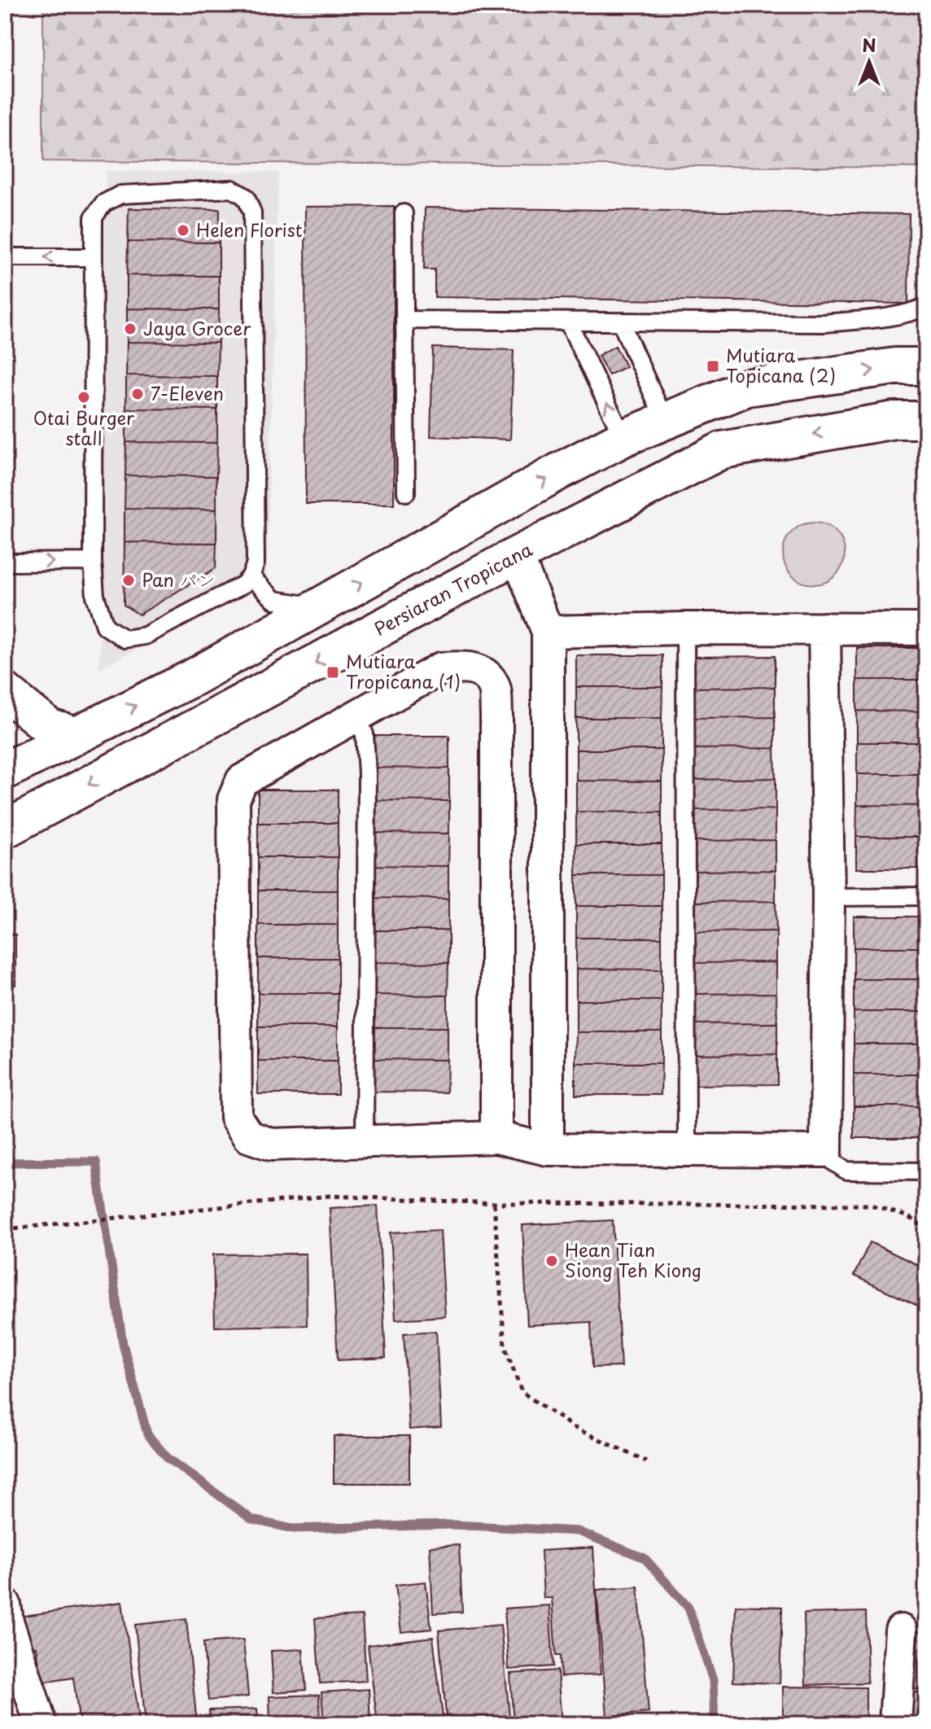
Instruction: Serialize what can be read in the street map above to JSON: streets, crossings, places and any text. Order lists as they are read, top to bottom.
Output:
{
  "streets": {
    "main road": ["Persiaran Tropicana"]
  },
  "places": {
    "other": [
      "Helen Florist",
      "Jaya Grocer",
      "7-Eleven",
      "Otai Burger stall",
      "Pan パン",
      "Hean Tian Siong Teh Kiong"
    ],
    "transit": ["Mutiara Topicana (2)", "Mutiara Tropicana (1)"]
  },
  "north": "top"
}
